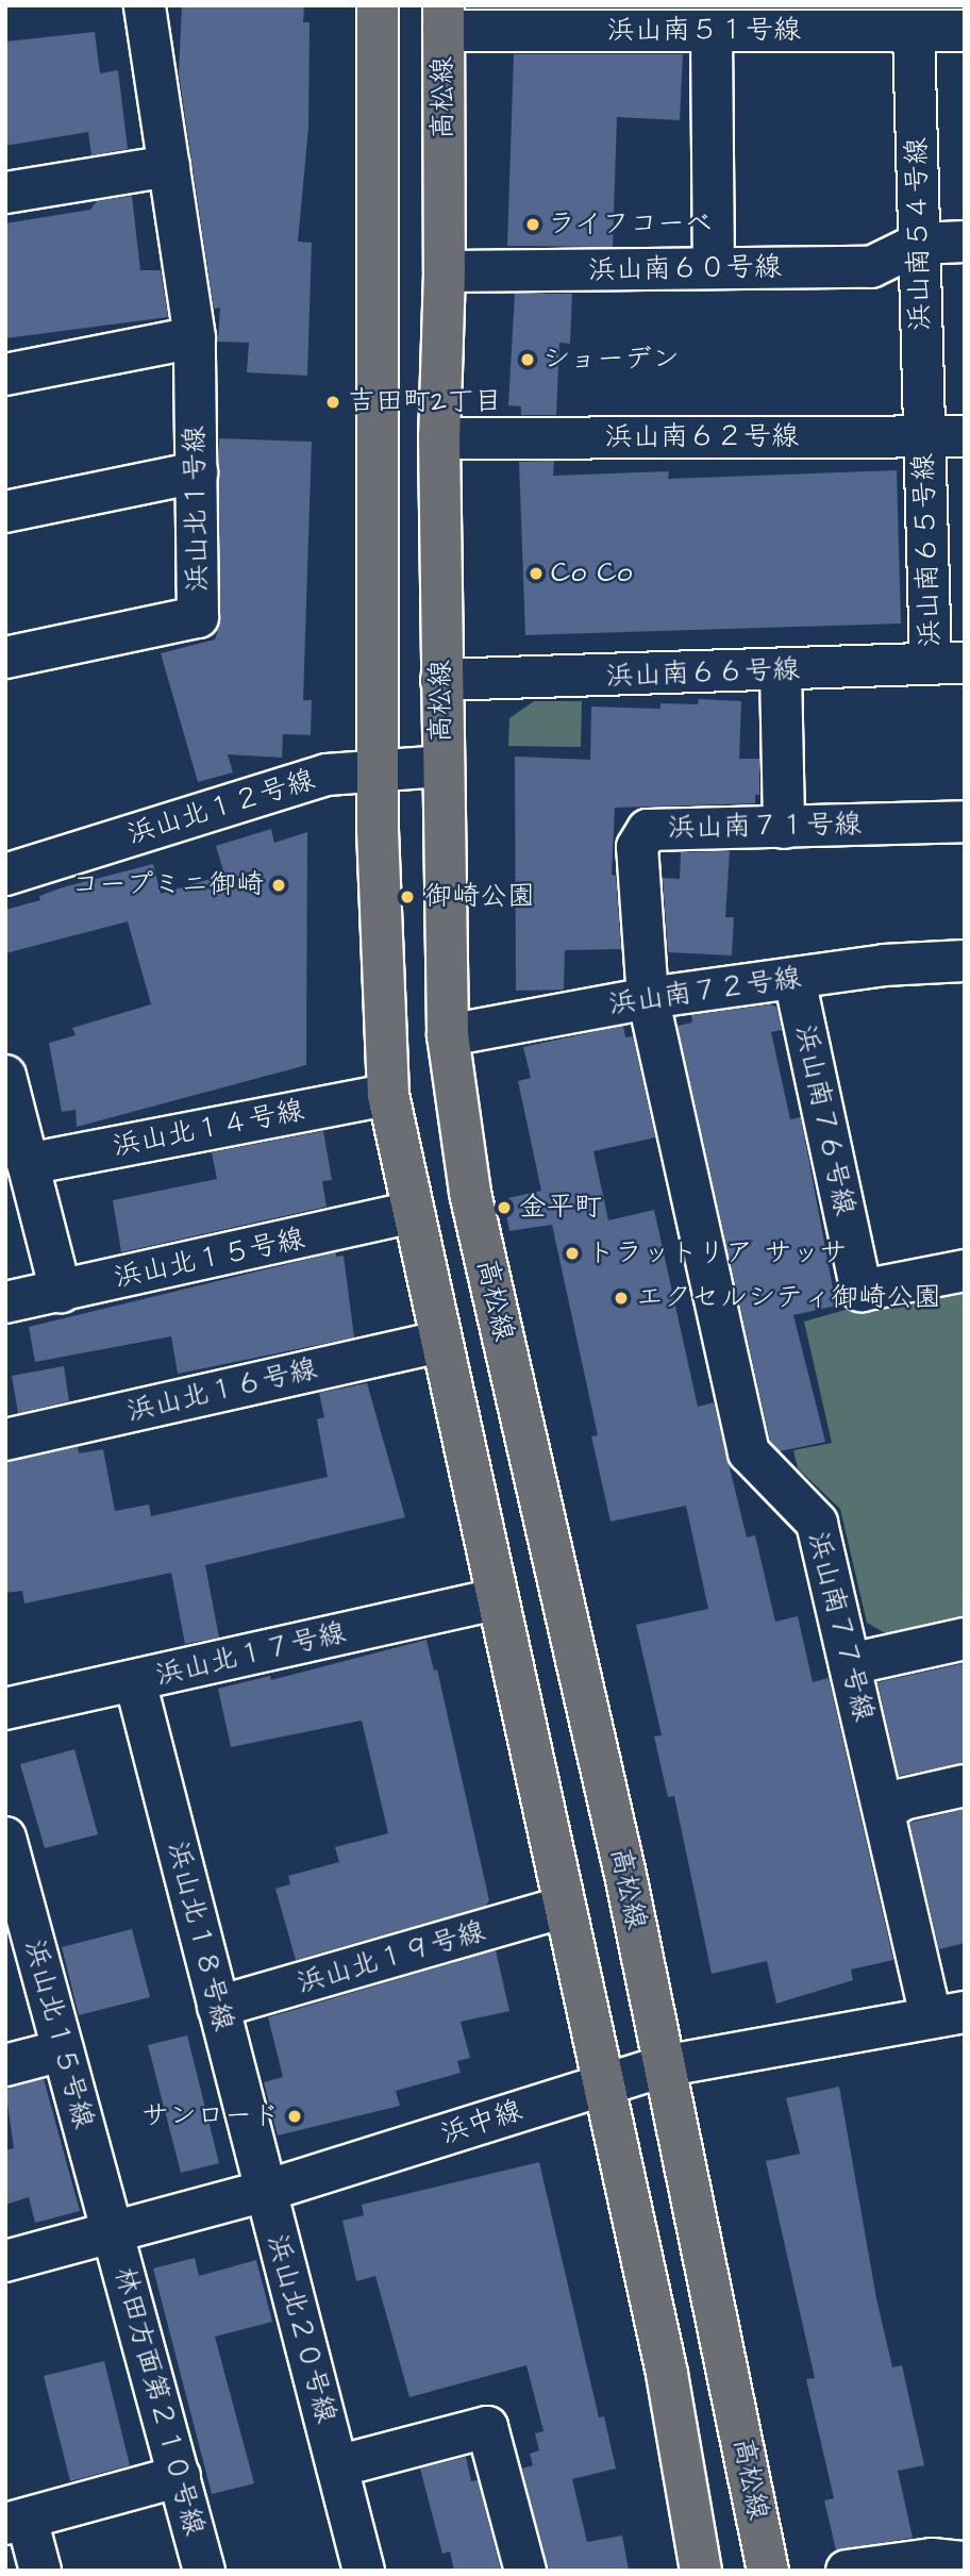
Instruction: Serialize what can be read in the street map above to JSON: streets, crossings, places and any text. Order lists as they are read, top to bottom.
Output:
{
  "streets": {
    "main road": ["高松線"],
    "street": [
      "浜山南５１号線",
      "浜山南５４号線",
      "浜山南６０号線",
      "浜山南６２号線",
      "浜山北１号線",
      "浜山南６５号線",
      "浜山南６６号線",
      "浜山北１２号線",
      "浜山南７１号線",
      "浜山南７２号線",
      "浜山南７６号線",
      "浜山北１４号線",
      "浜山北１５号線",
      "浜山北１６号線",
      "浜山南７７号線",
      "浜山北１７号線",
      "浜山北１８号線",
      "浜山北１９号線",
      "浜中線",
      "浜山北２０号線",
      "林田方面第２１０号線"
    ]
  },
  "crossings": [
    ["浜山南５１号線", "高松線"],
    ["浜山南５１号線", "浜山南５４号線"],
    ["高松線", "浜山南６０号線"],
    ["高松線", "浜山南６２号線"],
    ["高松線", "浜山南６６号線"],
    ["高松線", "浜山北１２号線"],
    ["高松線", "浜山南７２号線"],
    ["高松線", "浜中線"],
    ["浜山南５４号線", "浜山南６０号線"],
    ["浜山南５４号線", "浜山南６２号線"],
    ["浜山南５４号線", "浜山南６５号線"],
    ["浜山南６２号線", "浜山南６５号線"],
    ["浜山南６５号線", "浜山南６６号線"],
    ["浜山南７１号線", "浜山南７２号線"],
    ["浜山南７１号線", "浜山南７７号線"],
    ["浜山南７２号線", "浜山南７６号線"],
    ["浜山南７２号線", "浜山南７７号線"],
    ["浜山北１５号線", "浜中線"],
    ["浜山北１５号線", "林田方面第２１０号線"],
    ["浜山南７７号線", "浜中線"],
    ["浜山北１７号線", "浜山北１８号線"],
    ["浜山北１８号線", "浜山北１９号線"],
    ["浜山北１８号線", "浜中線"],
    ["浜山北１８号線", "浜山北２０号線"],
    ["浜中線", "浜山北２０号線"],
    ["浜中線", "林田方面第２１０号線"]
  ],
  "places": [
    "ライフコーベ",
    "ショーデン",
    "吉田町2丁目",
    "Co Co",
    "コープミニ御崎",
    "御崎公園",
    "金平町",
    "トラットリア サッサ",
    "エクセルシティ御崎公園",
    "サンロード"
  ]
}
